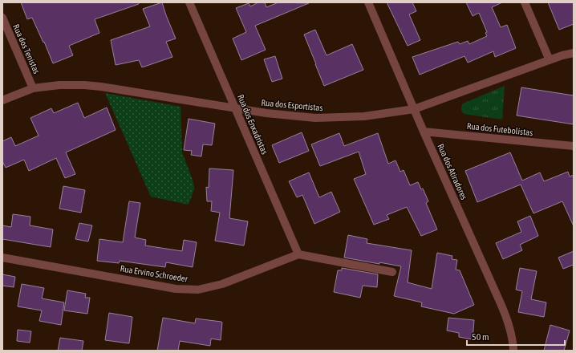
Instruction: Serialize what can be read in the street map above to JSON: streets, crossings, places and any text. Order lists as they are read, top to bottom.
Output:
{
  "streets": {
    "street": [
      "Rua dos Tenistas",
      "Rua dos Esportistas",
      "Rua dos Enxadristas",
      "Rua dos Futebolistas",
      "Rua dos Atiradores",
      "Rua Ervino Schroeder"
    ]
  },
  "crossings": [
    ["Rua dos Tenistas", "Rua dos Esportistas"],
    ["Rua dos Esportistas", "Rua dos Enxadristas"],
    ["Rua dos Esportistas", "Rua dos Atiradores"],
    ["Rua dos Enxadristas", "Rua Ervino Schroeder"],
    ["Rua dos Futebolistas", "Rua dos Atiradores"]
  ],
  "scale_bar": "50 m"
}
